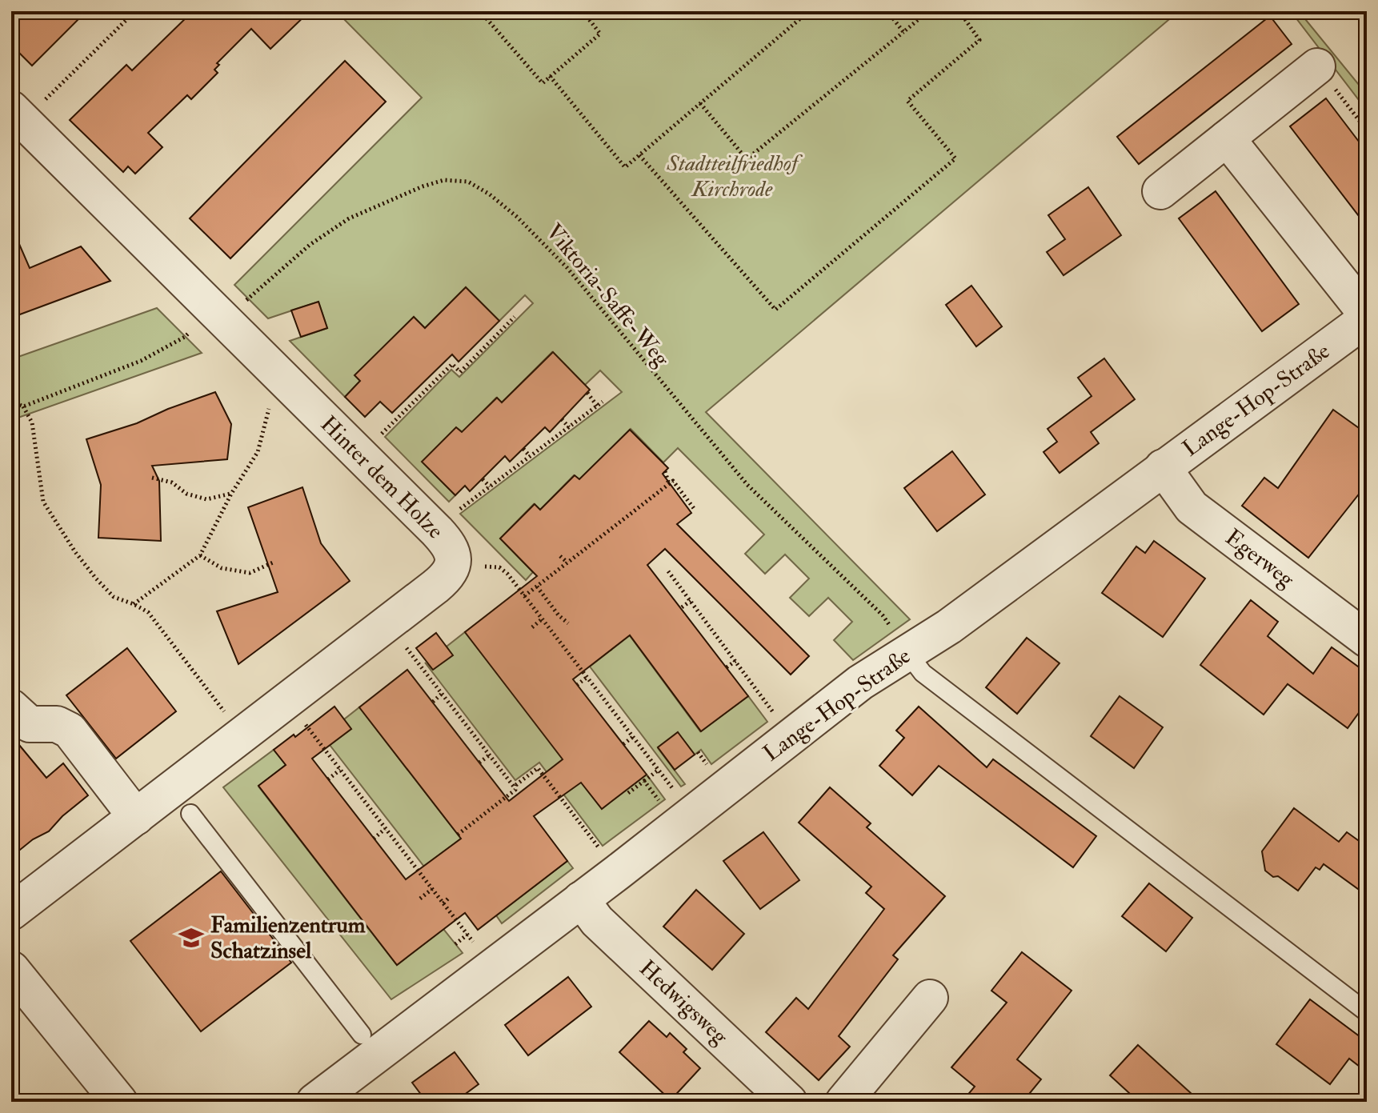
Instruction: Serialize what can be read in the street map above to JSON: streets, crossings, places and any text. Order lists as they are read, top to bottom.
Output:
{
  "streets": {
    "street": [
      "Lange-Hop-Straße",
      "Hinter dem Holze",
      "Egerweg",
      "Hedwigsweg"
    ],
    "path": ["Viktoria-Saffe-Weg"]
  },
  "crossings": [
    ["Viktoria-Saffe-Weg", "Lange-Hop-Straße"],
    ["Viktoria-Saffe-Weg", "Hinter dem Holze"],
    ["Lange-Hop-Straße", "Egerweg"],
    ["Lange-Hop-Straße", "Hedwigsweg"]
  ],
  "parks": ["Stadtteilfriedhof Kirchrode"],
  "places": {
    "school or university": ["Familienzentrum Schatzinsel"]
  }
}
